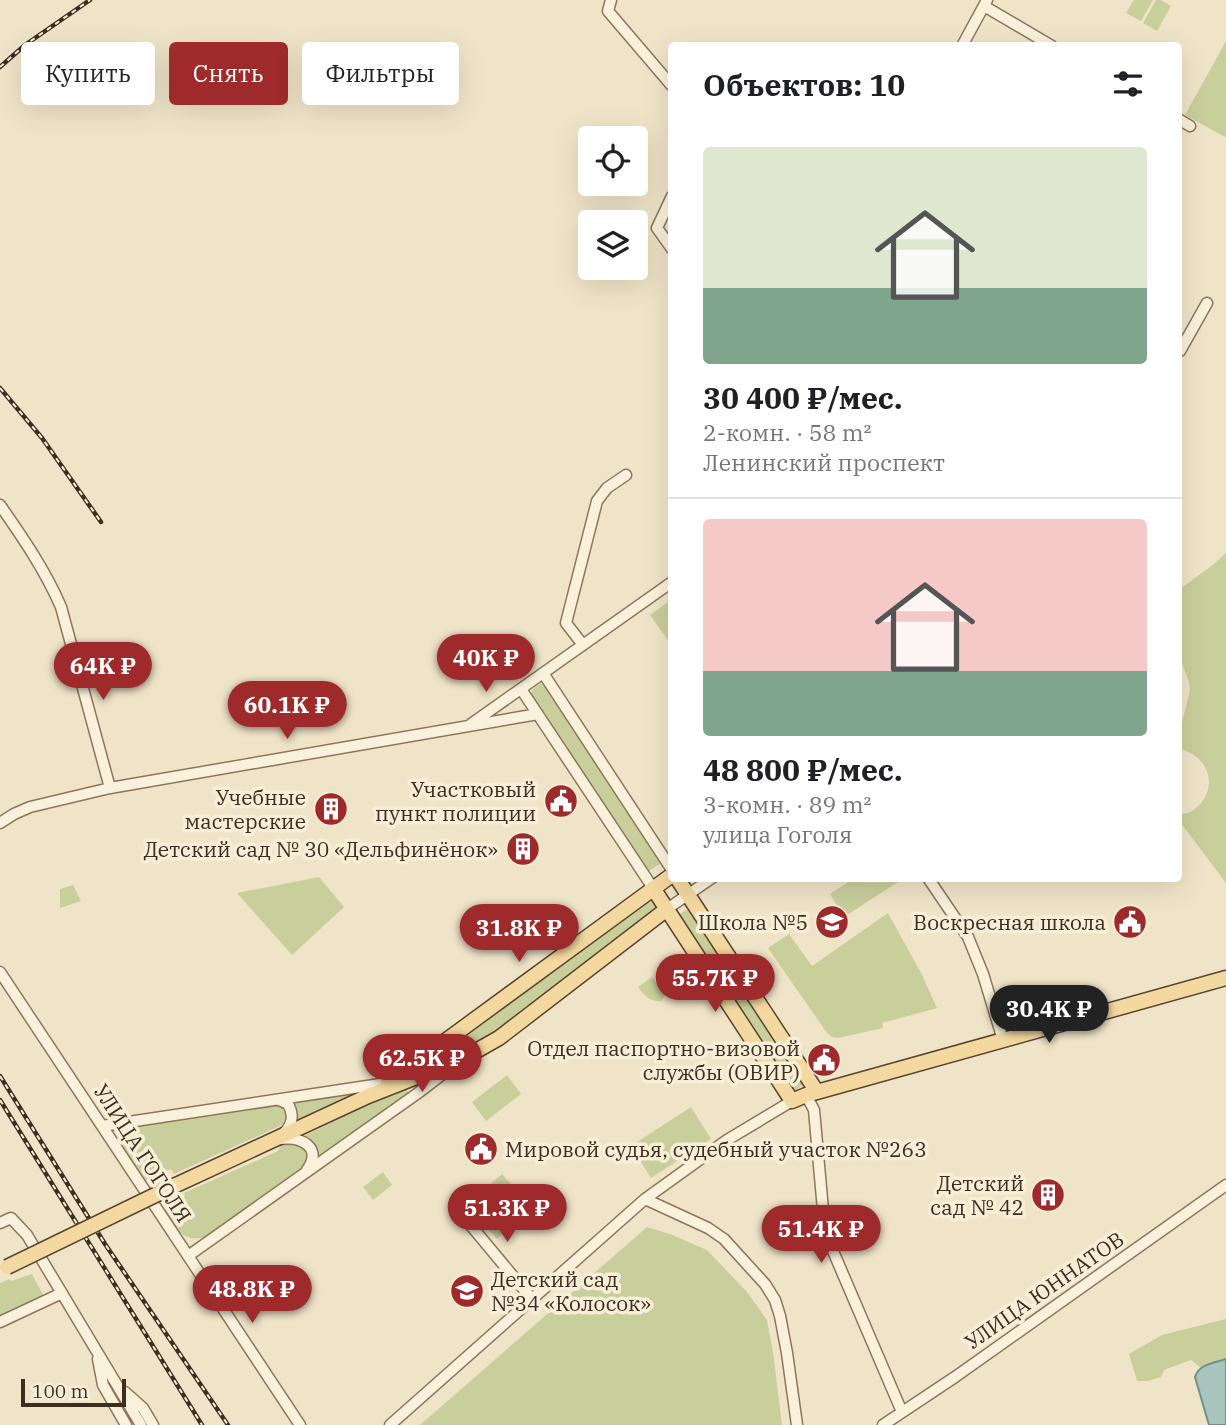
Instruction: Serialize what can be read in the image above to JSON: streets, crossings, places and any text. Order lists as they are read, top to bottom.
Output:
{
  "streets": {
    "street": ["УЛИЦА ГОГОЛЯ", "УЛИЦА ЮННАТОВ"]
  },
  "places": {
    "public building": [
      "Участковый пункт полиции",
      "Воскресная школа",
      "Отдел паспортно-визовой службы (ОВИР)",
      "Мировой судья, судебный участок №263"
    ],
    "building": ["Учебные мастерские", "Детский сад № 30 «Дельфинёнок»", "Детский сад № 42"],
    "school or university": ["Школа №5", "Детский сад №34 «Колосок»"]
  },
  "scale_bar": "100 m",
  "page": {
    "chip": ["Купить", "Снять", "Фильтры"],
    "heading": "Объектов: 10",
    "list": [
      {
        "name": "30 400 ₽/мес.",
        "note": "2-комн. · 58 m² · Ленинский проспект"
      },
      {
        "name": "48 800 ₽/мес.",
        "note": "3-комн. · 89 m² · улица Гоголя"
      }
    ],
    "price": [
      "40K ₽",
      "64K ₽",
      "60.1K ₽",
      "31.8K ₽",
      "55.7K ₽",
      "30.4K ₽",
      "62.5K ₽",
      "51.3K ₽",
      "51.4K ₽",
      "48.8K ₽"
    ],
    "scale": "100 m"
  }
}
